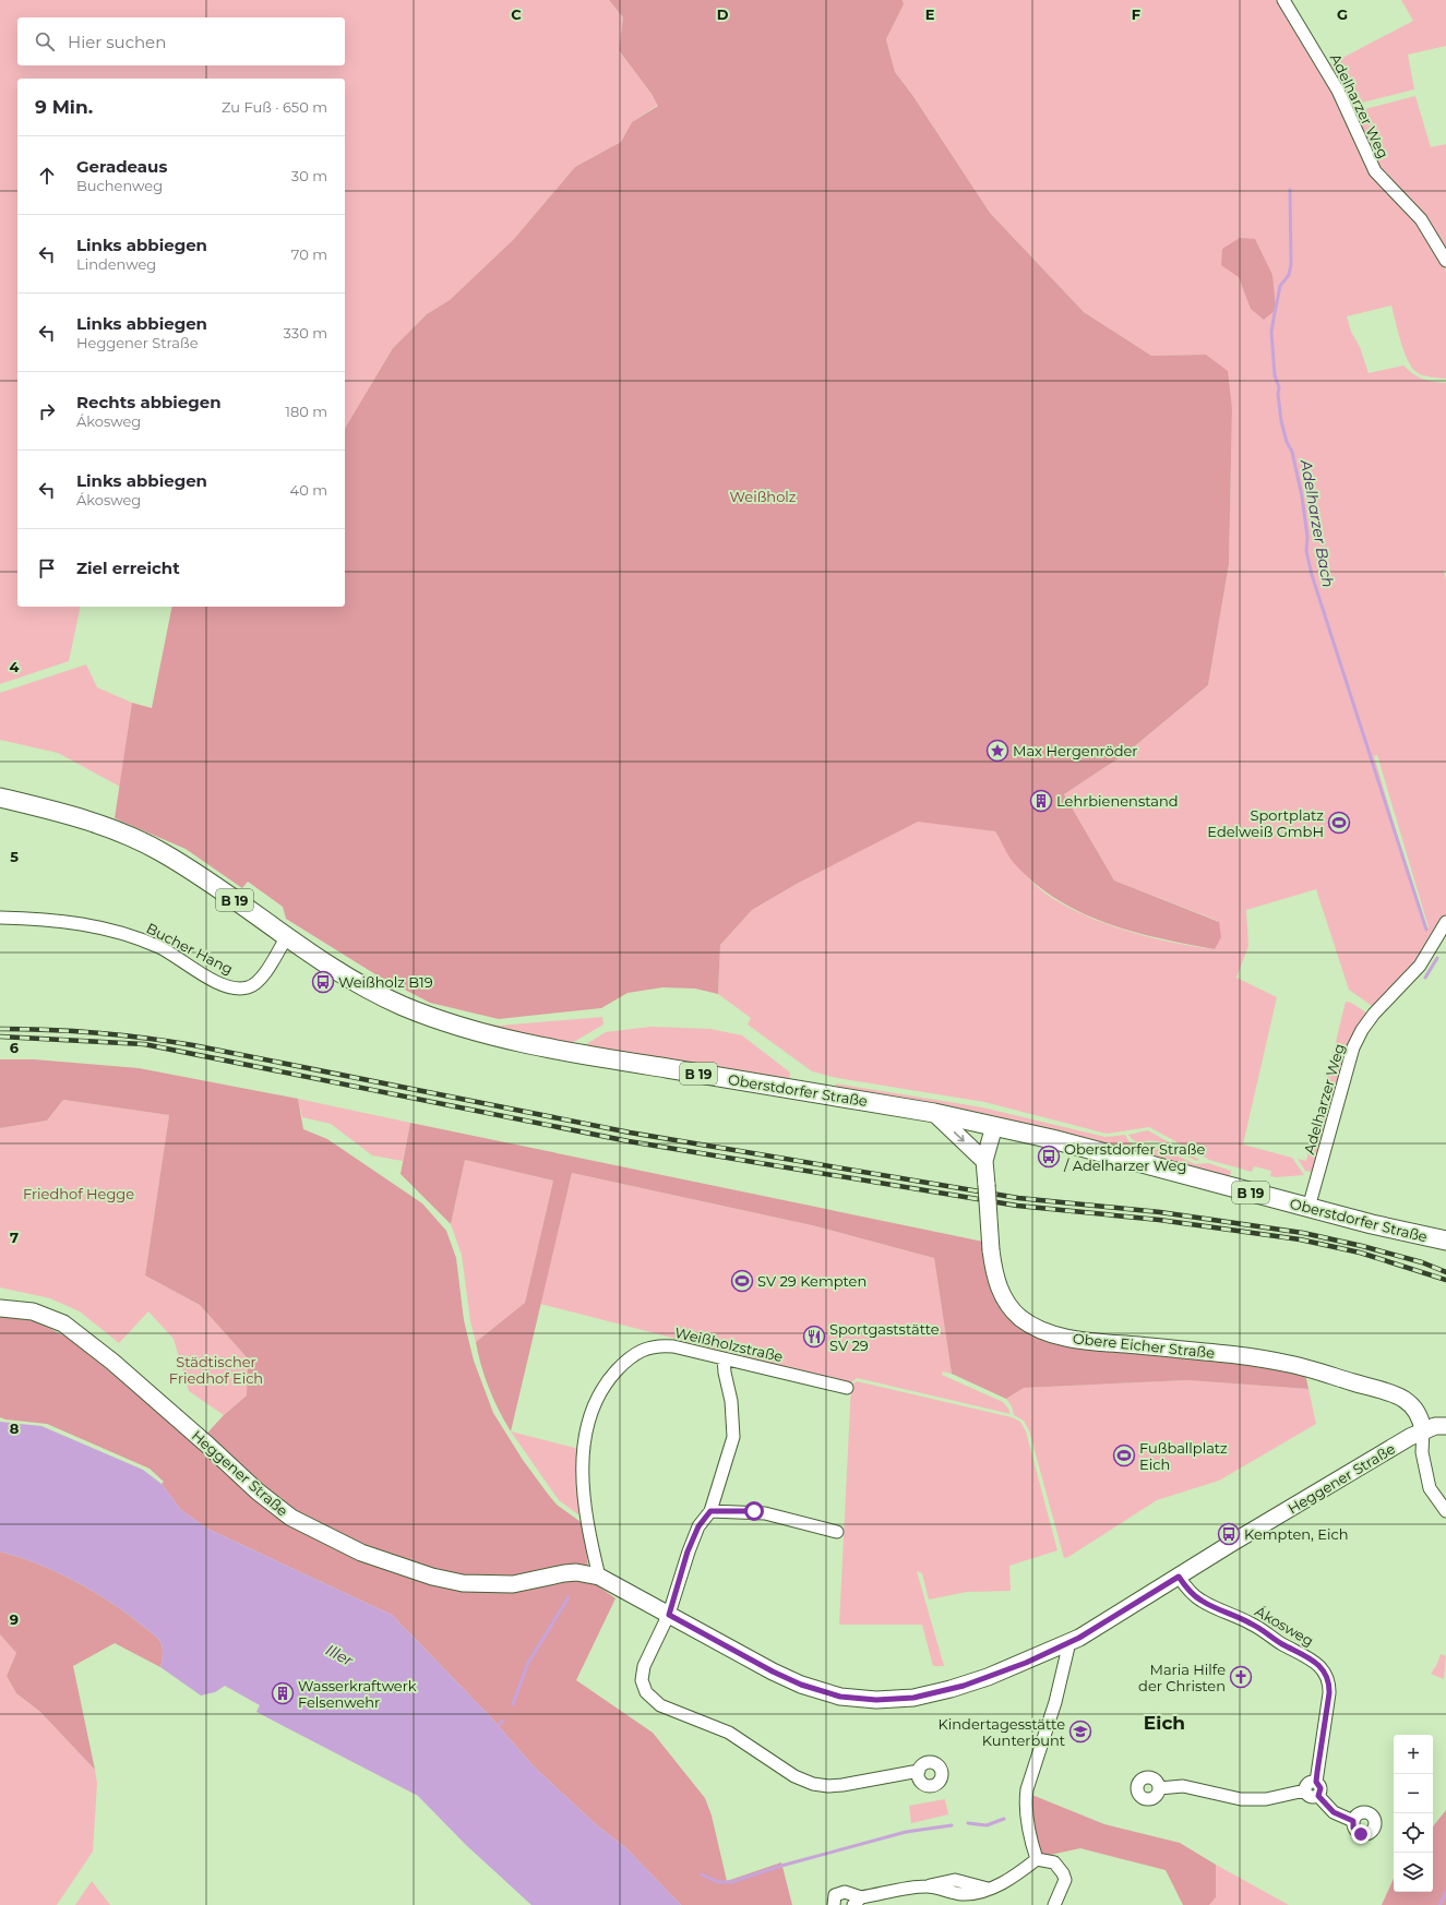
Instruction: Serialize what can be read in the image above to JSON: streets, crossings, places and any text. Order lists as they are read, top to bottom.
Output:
{
  "streets": {
    "main road": ["B 19", "Oberstdorfer Straße"],
    "street": [
      "Adelharzer Weg",
      "Bucher Hang",
      "Weißholzstraße",
      "Obere Eicher Straße",
      "Heggener Straße",
      "Ákosweg"
    ]
  },
  "crossings": [
    ["Adelharzer Weg", "Oberstdorfer Straße"],
    ["Bucher Hang", "Oberstdorfer Straße"],
    ["Oberstdorfer Straße", "Obere Eicher Straße"],
    ["Weißholzstraße", "Heggener Straße"],
    ["Obere Eicher Straße", "Heggener Straße"],
    ["Heggener Straße", "Ákosweg"]
  ],
  "districts": ["Eich"],
  "water": ["Adelharzer Bach", "Iller"],
  "parks": ["Weißholz", "Friedhof Hegge", "Städtischer Friedhof Eich"],
  "places": {
    "place": ["Max Hergenröder"],
    "building": ["Lehrbienenstand", "Wasserkraftwerk Felsenwehr"],
    "sports": ["Sportplatz Edelweiß GmbH", "SV 29 Kempten", "Fußballplatz Eich"],
    "bus stop": ["Weißholz B19", "Oberstdorfer Straße / Adelharzer Weg", "Kempten, Eich"],
    "restaurant": ["Sportgaststätte SV 29"],
    "church": ["Maria Hilfe der Christen"],
    "school or university": ["Kindertagesstätte Kunterbunt"]
  },
  "page": {
    "search": "Hier suchen",
    "heading": ["9 Min.", "Zu Fuß · 650 m"],
    "list": [
      ["Geradeaus", "Buchenweg", "30 m"],
      ["Links abbiegen", "Lindenweg", "70 m"],
      ["Links abbiegen", "Heggener Straße", "330 m"],
      ["Rechts abbiegen", "Ákosweg", "180 m"],
      ["Links abbiegen", "Ákosweg", "40 m"],
      "Ziel erreicht"
    ],
    "map_buttons": ["+", "−"]
  },
  "grid": {
    "columns": [
      "C",
      "D",
      "E",
      "F",
      "G"
    ],
    "rows": [
      "4",
      "5",
      "6",
      "7",
      "8",
      "9"
    ]
  }
}
